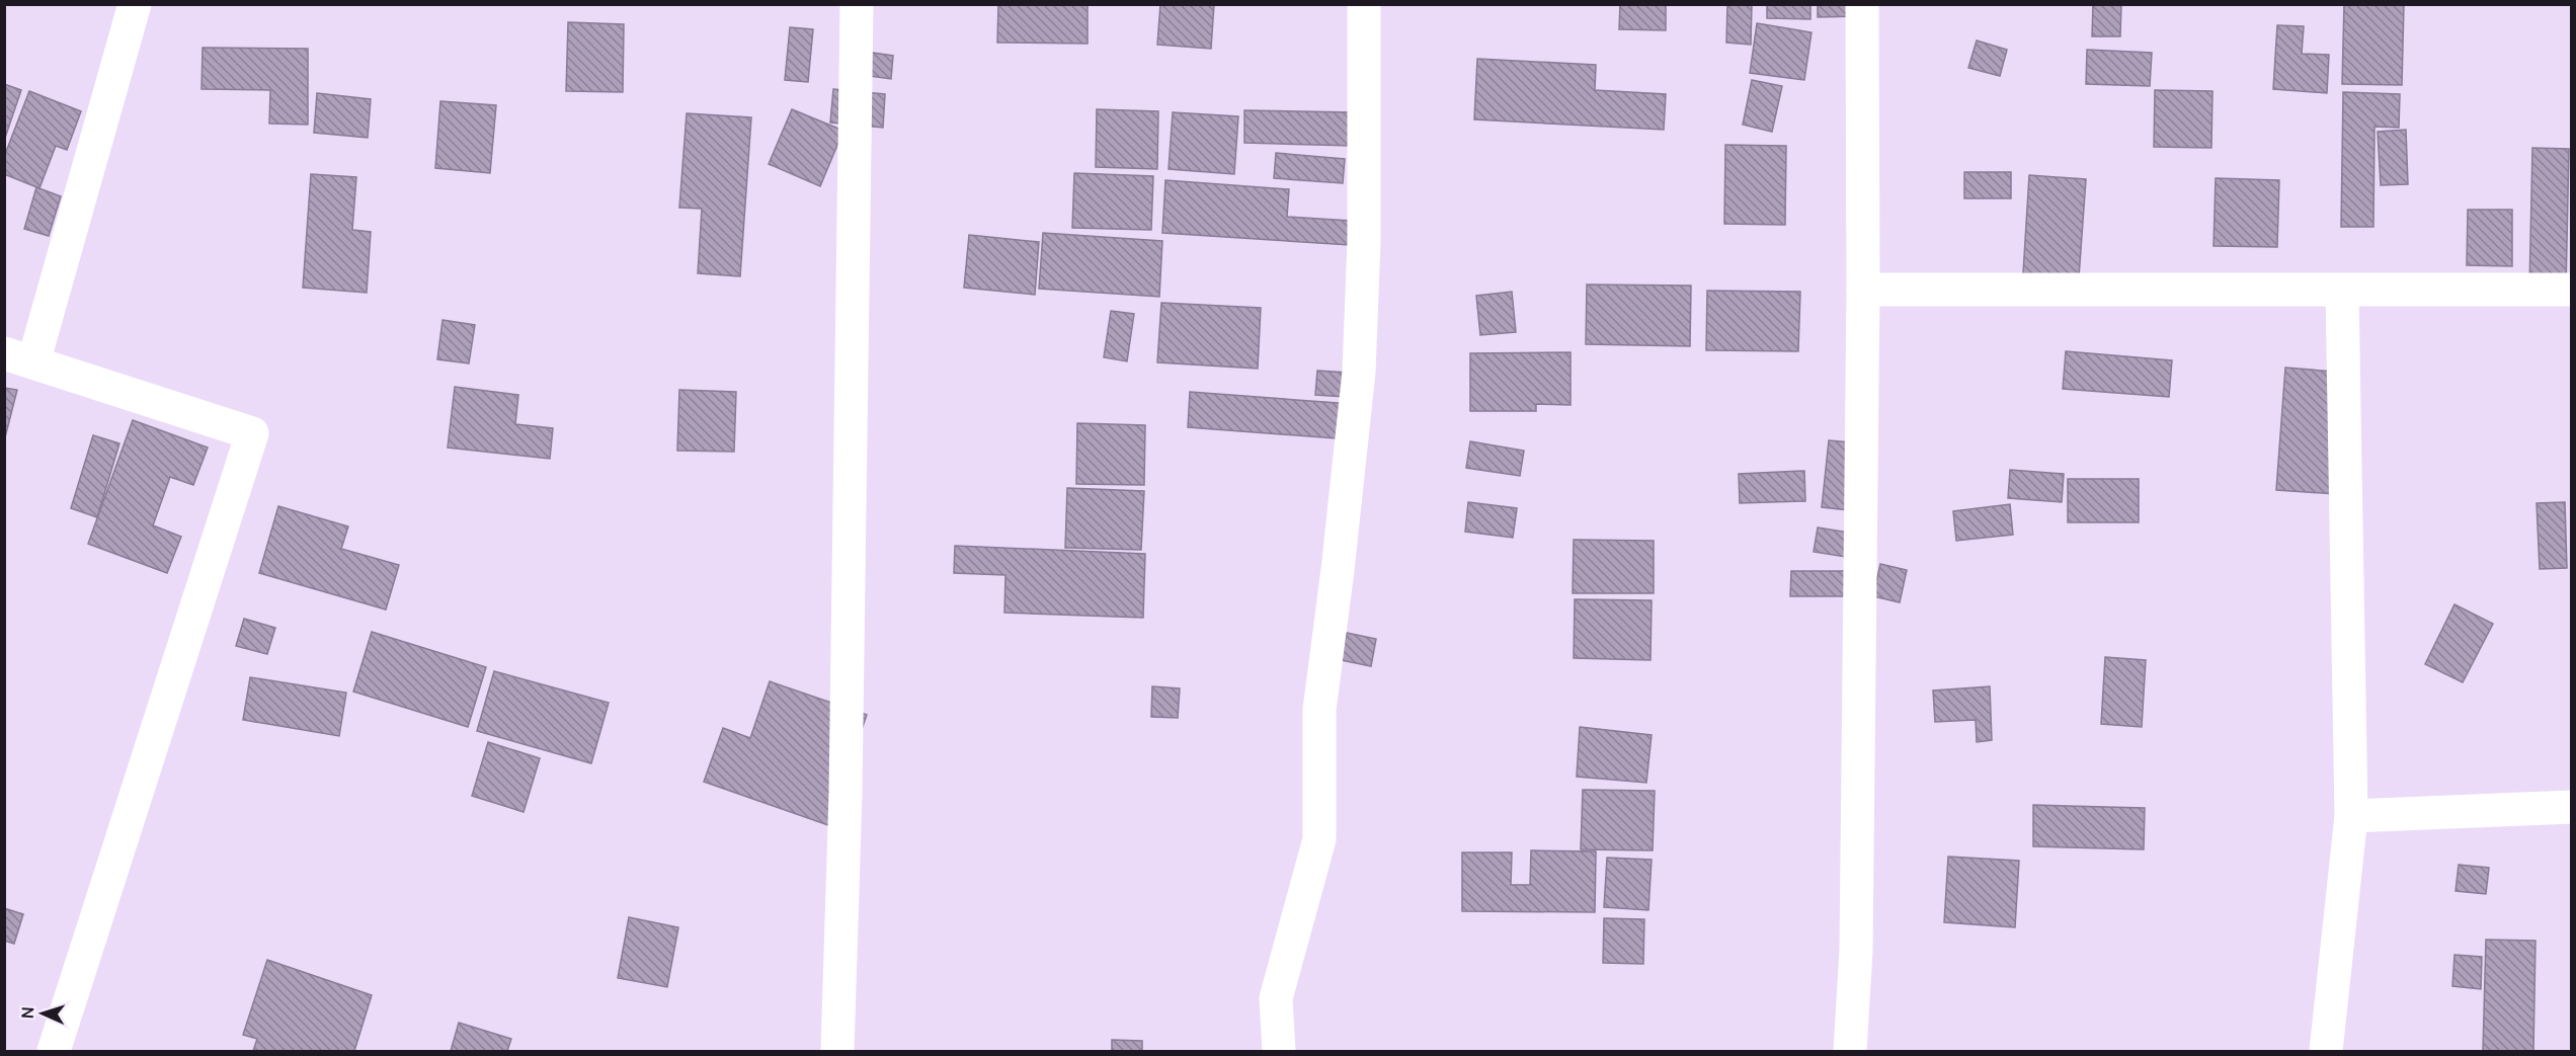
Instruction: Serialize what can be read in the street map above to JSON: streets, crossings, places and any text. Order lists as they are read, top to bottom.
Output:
{
  "north": "left"
}
